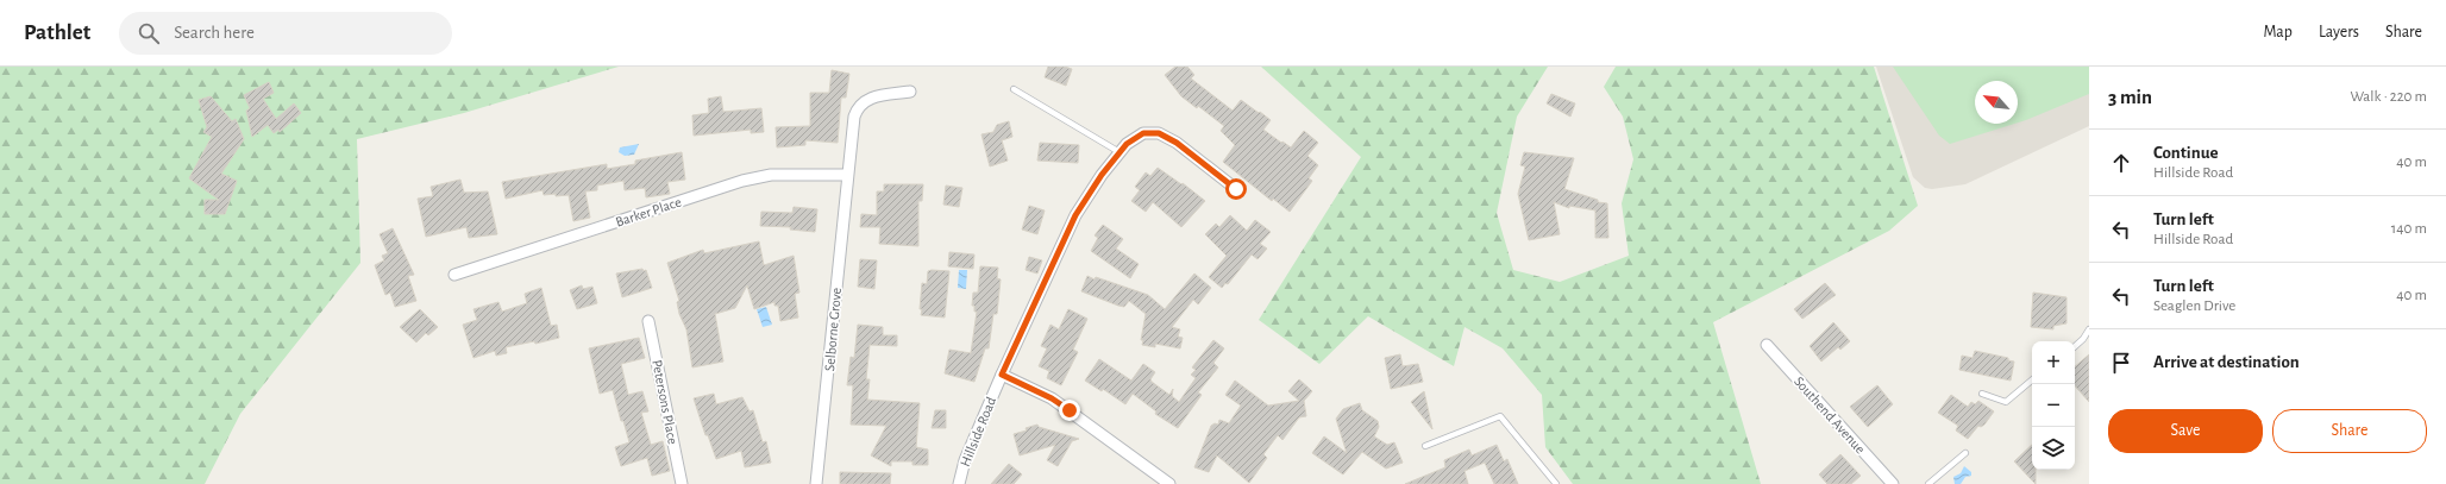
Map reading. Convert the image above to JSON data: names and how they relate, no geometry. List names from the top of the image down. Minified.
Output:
{"streets":{"street":["Barker Place","Selborne Grove","Petersons Place","Southend Avenue","Hillside Road"]},"crossings":[["Barker Place","Selborne Grove"]],"north":"top left","page":{"header":"Pathlet","search":"Search here","nav":["Map","Layers","Share"],"heading":["3 min","Walk · 220 m"],"list":[["Continue","Hillside Road","40 m"],["Turn left","Hillside Road","140 m"],["Turn left","Seaglen Drive","40 m"],"Arrive at destination"],"map_buttons":["+","−"],"buttons":["Save","Share"]}}
